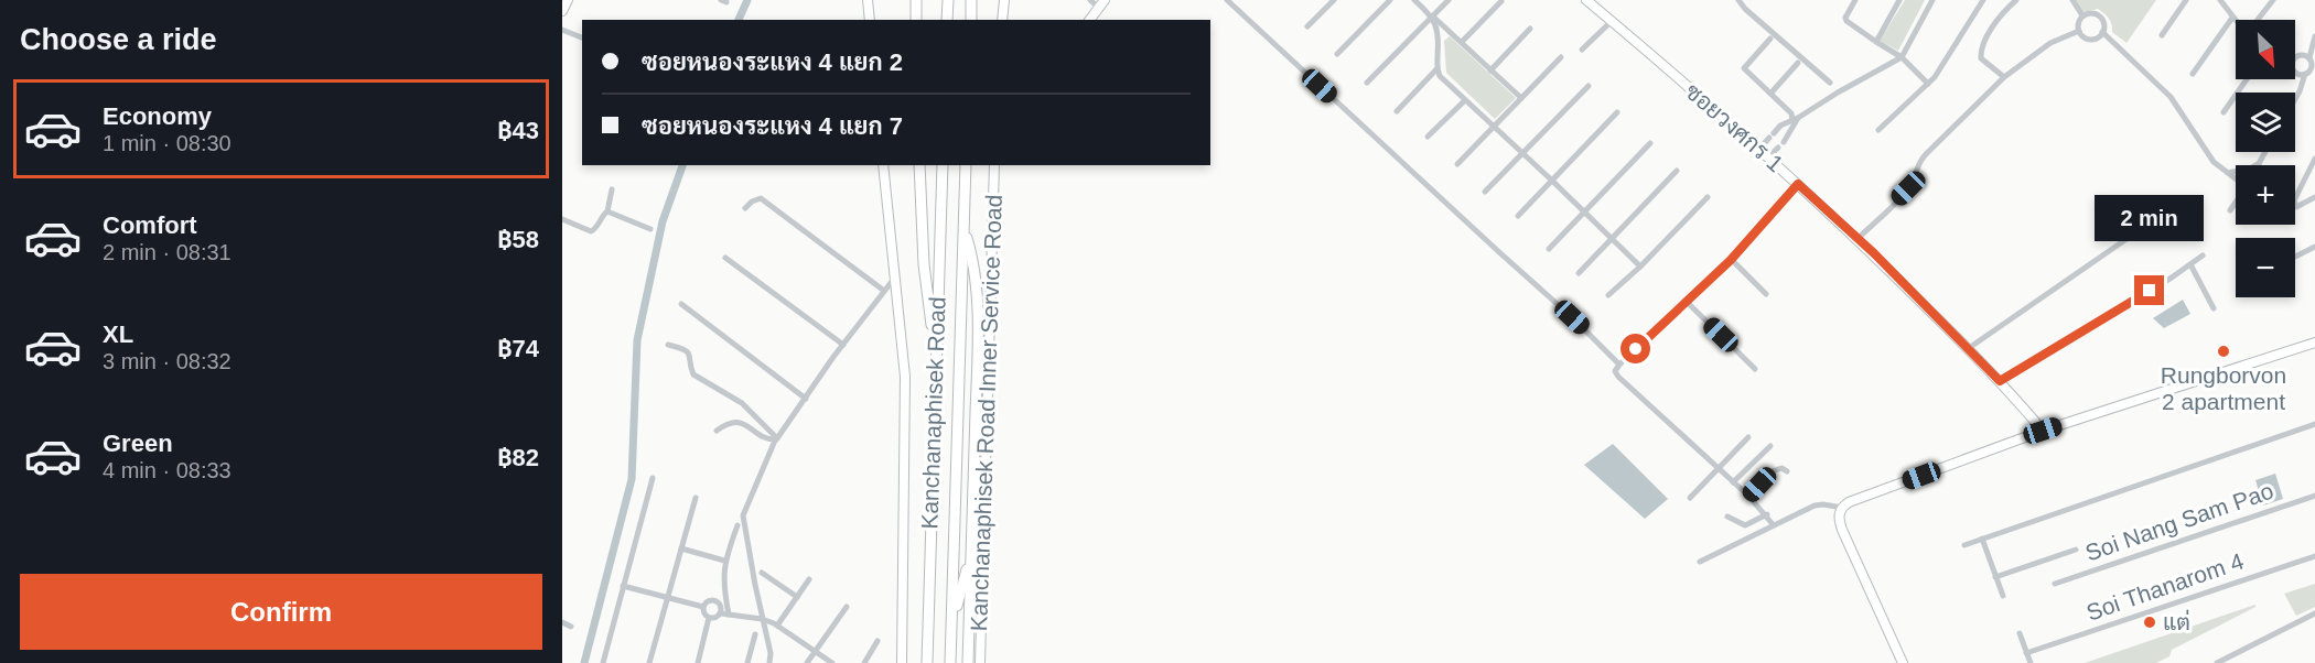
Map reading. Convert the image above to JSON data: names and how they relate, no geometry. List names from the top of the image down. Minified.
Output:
{"streets":{"highway":["Kanchanaphisek Road"],"street":["ซอยวงศกร 1","Kanchanaphisek Road Inner Service Road","Soi Nang Sam Pao","Soi Thanarom 4"]},"places":["Rungborvon 2 apartment","แต่"],"north":"bottom right","page":{"heading":"Choose a ride","map_buttons":["+","−"],"banner":["ซอยหนองระแหง 4 แยก 2","ซอยหนองระแหง 4 แยก 7"],"list":[{"name":"Economy","note":"1 min · 08:30","value":"฿43"},{"name":"Comfort","note":"2 min · 08:31","value":"฿58"},{"name":"XL","note":"3 min · 08:32","value":"฿74"},{"name":"Green","note":"4 min · 08:33","value":"฿82"}],"bubble":"2 min","buttons":"Confirm"}}
